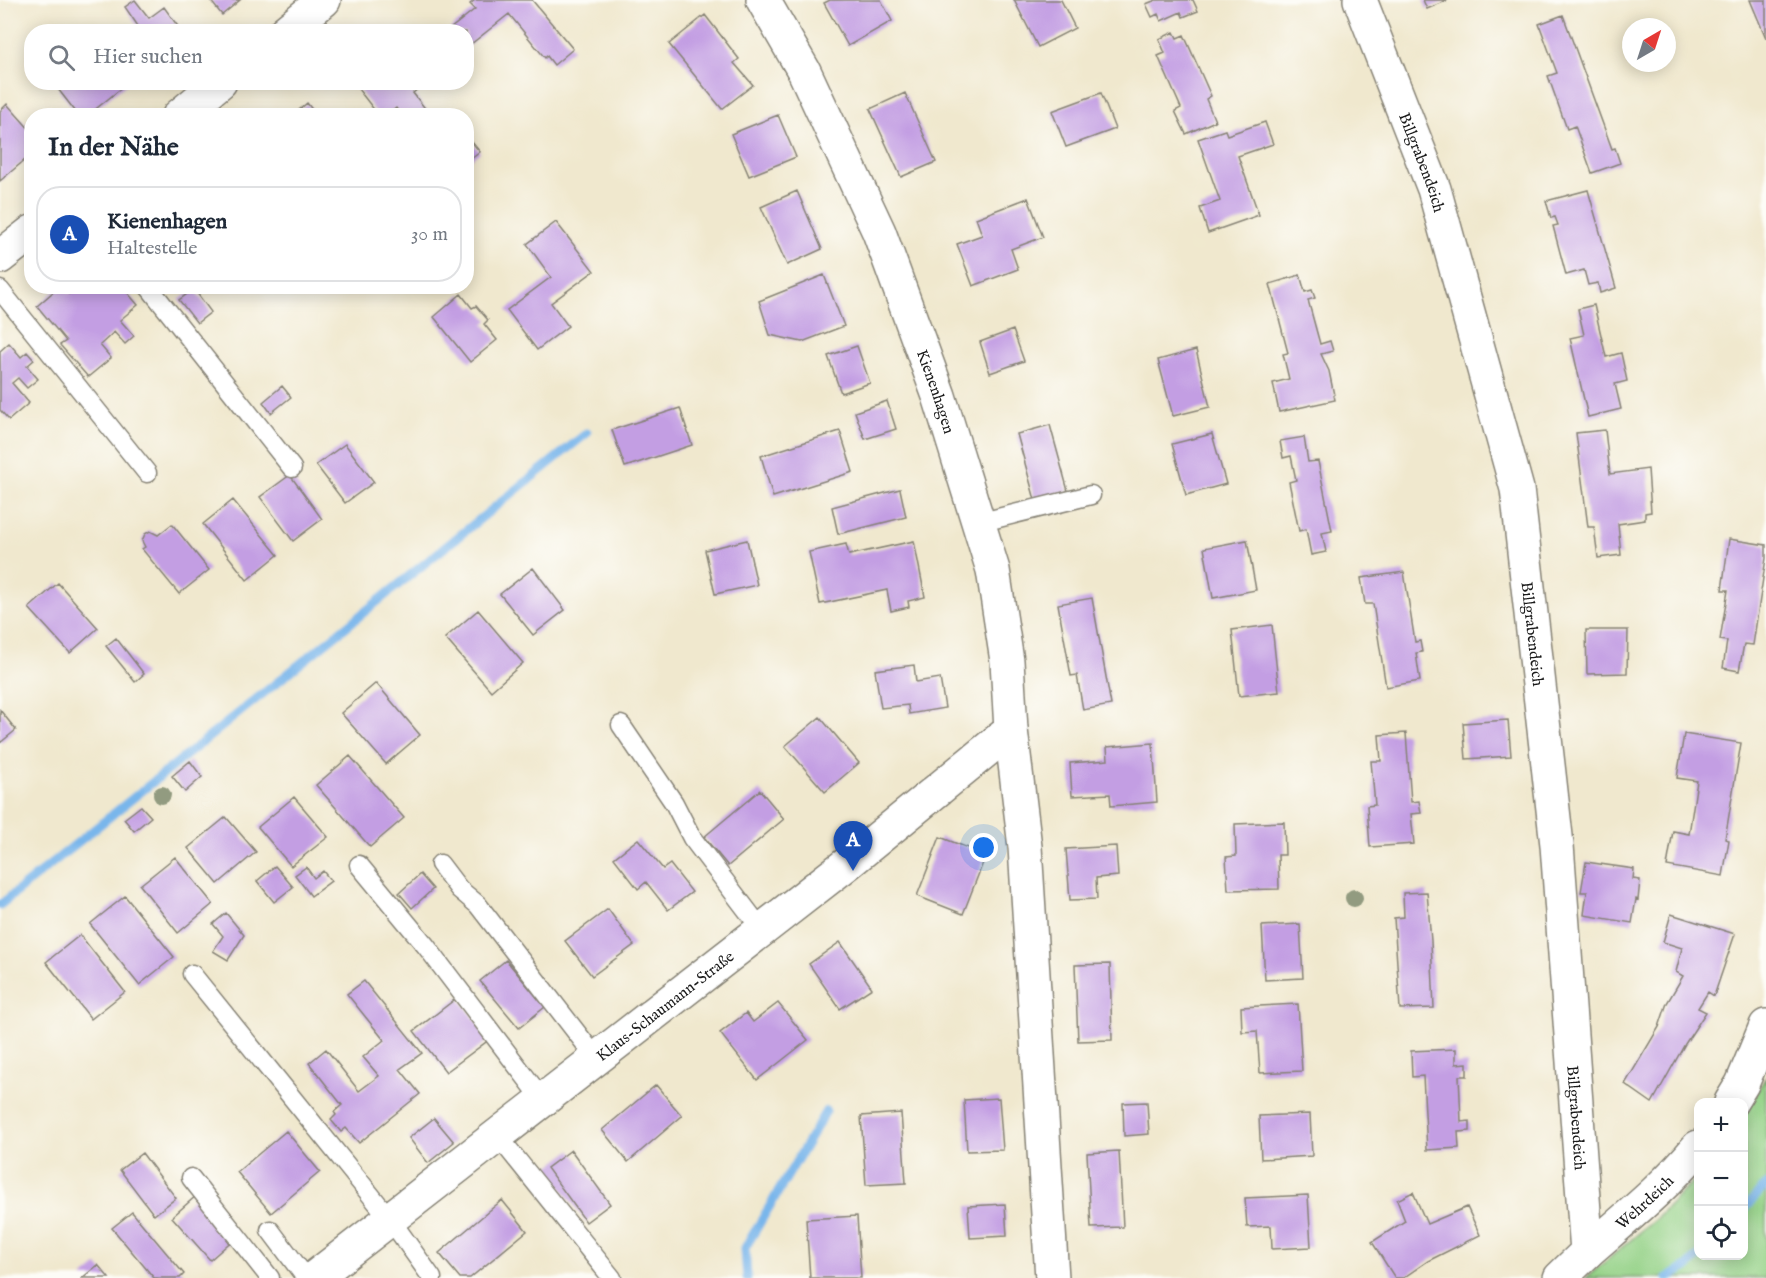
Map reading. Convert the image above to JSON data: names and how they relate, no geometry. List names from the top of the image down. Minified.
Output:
{"streets":{"street":["Billgrabendeich","Kienenhagen","Klaus-Schaumann-Straße","Wehrdeich"]},"crossings":[["Billgrabendeich","Wehrdeich"],["Kienenhagen","Klaus-Schaumann-Straße"]],"north":"top right","page":{"search":"Hier suchen","heading":"In der Nähe","list":[{"mark":"A","name":"Kienenhagen","note":"Haltestelle","value":"30 m"}],"pins":"A","map_buttons":["+","−"]}}
